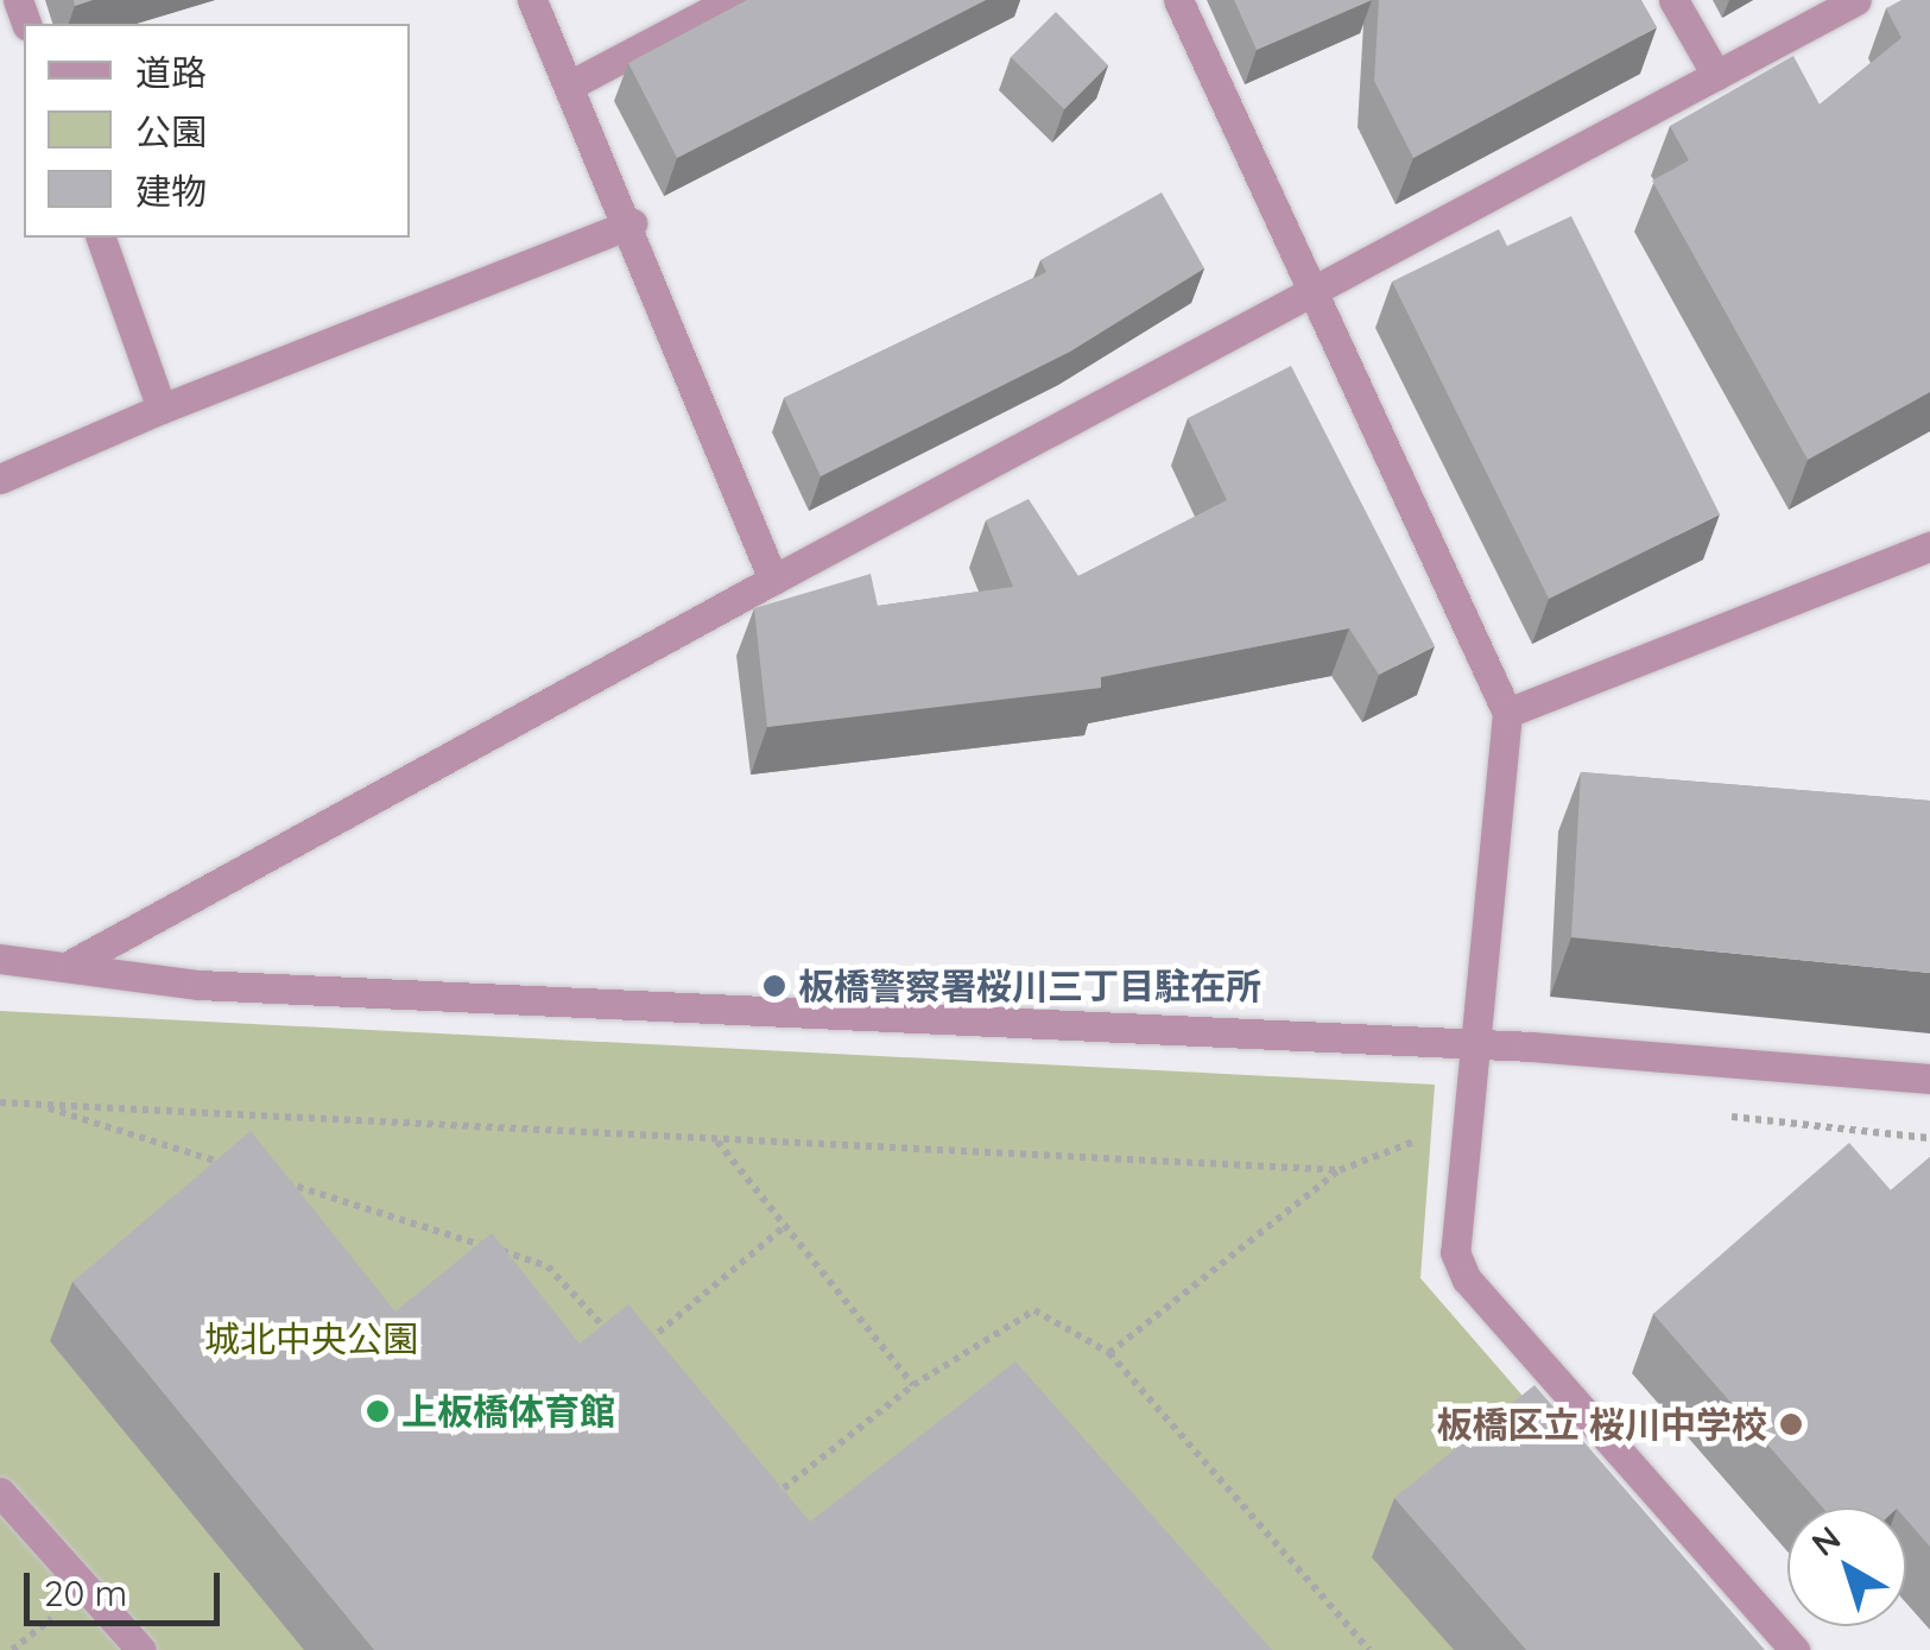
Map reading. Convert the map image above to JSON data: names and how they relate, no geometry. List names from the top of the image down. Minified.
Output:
{"parks":["城北中央公園"],"places":["板橋警察署桜川三丁目駐在所","上板橋体育館","板橋区立 桜川中学校"],"legend":["道路","公園","建物"],"scale_bar":"20 m","north":"top left"}
